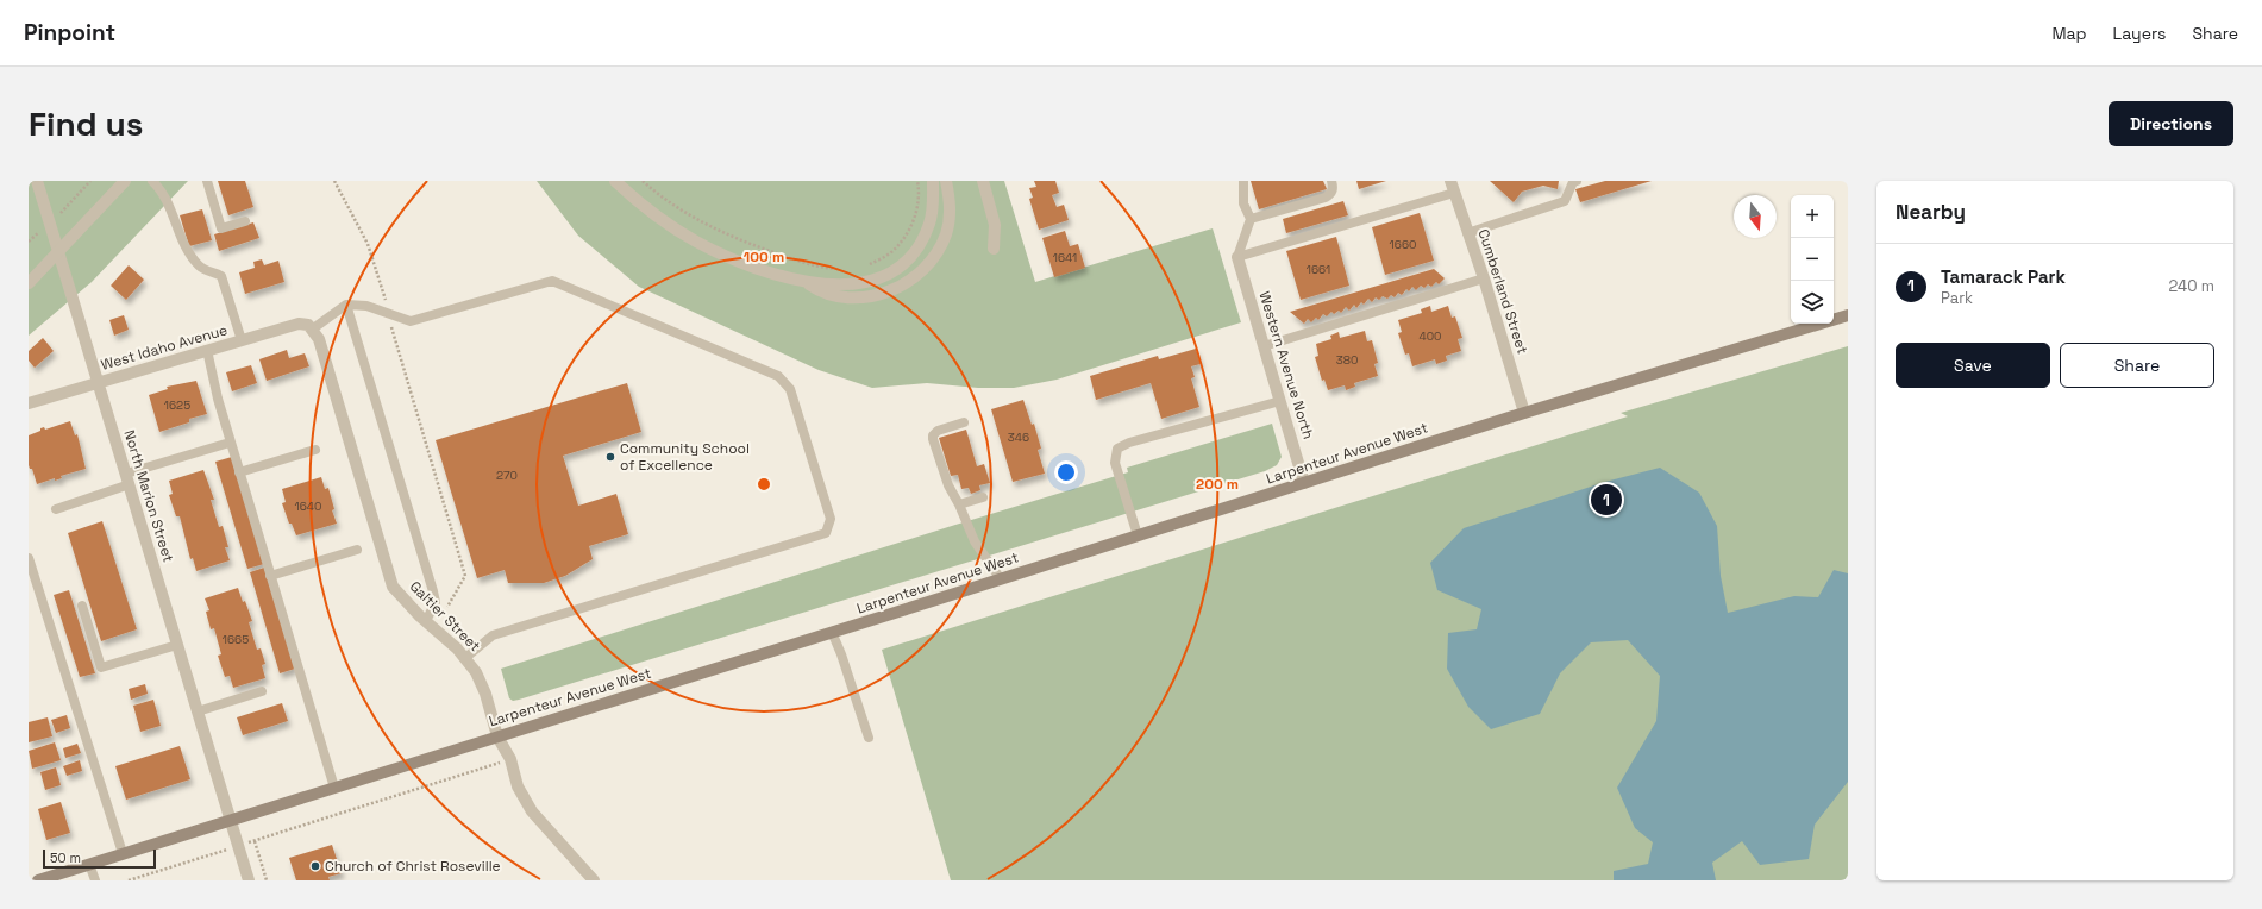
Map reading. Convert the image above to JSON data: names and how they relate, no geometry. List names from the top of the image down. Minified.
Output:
{"streets":{"main road":["Larpenteur Avenue West"],"street":["Cumberland Street","West Idaho Avenue","Western Avenue North","North Marion Street","Galtier Street"]},"crossings":[["Cumberland Street","Larpenteur Avenue West"],["West Idaho Avenue","North Marion Street"],["West Idaho Avenue","Galtier Street"],["Western Avenue North","Larpenteur Avenue West"],["Larpenteur Avenue West","North Marion Street"],["Larpenteur Avenue West","Galtier Street"]],"places":["Community School of Excellence","Church of Christ Roseville"],"house_numbers":["1660","1641","1661","400","380","1625","346","270","1640","1665"],"scale_bar":"50 m","north":"bottom","page":{"header":"Pinpoint","nav":["Map","Layers","Share"],"buttons":["Directions",["Save","Share"]],"title":"Find us","heading":"Nearby","map_buttons":["+","−"],"list":[{"mark":"1","name":"Tamarack Park","note":"Park","value":"240 m"}],"pins":"1","scale":"50 m"},"rings":["100 m","200 m"]}
